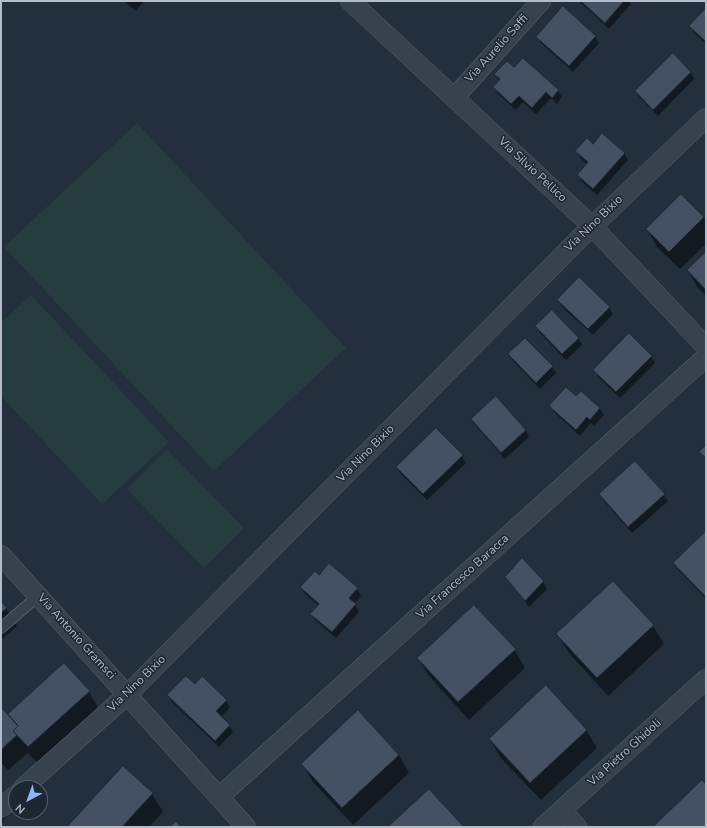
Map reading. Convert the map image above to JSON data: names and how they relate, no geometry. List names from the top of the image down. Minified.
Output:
{"streets":{"street":["Via Aurelio Saffi","Via Silvio Pellico","Via Nino Bixio","Via Francesco Baracca","Via Antonio Gramsci","Via Pietro Ghidoli"]},"crossings":[["Via Aurelio Saffi","Via Silvio Pellico"],["Via Silvio Pellico","Via Nino Bixio"],["Via Nino Bixio","Via Antonio Gramsci"],["Via Francesco Baracca","Via Antonio Gramsci"]],"north":"bottom left"}
